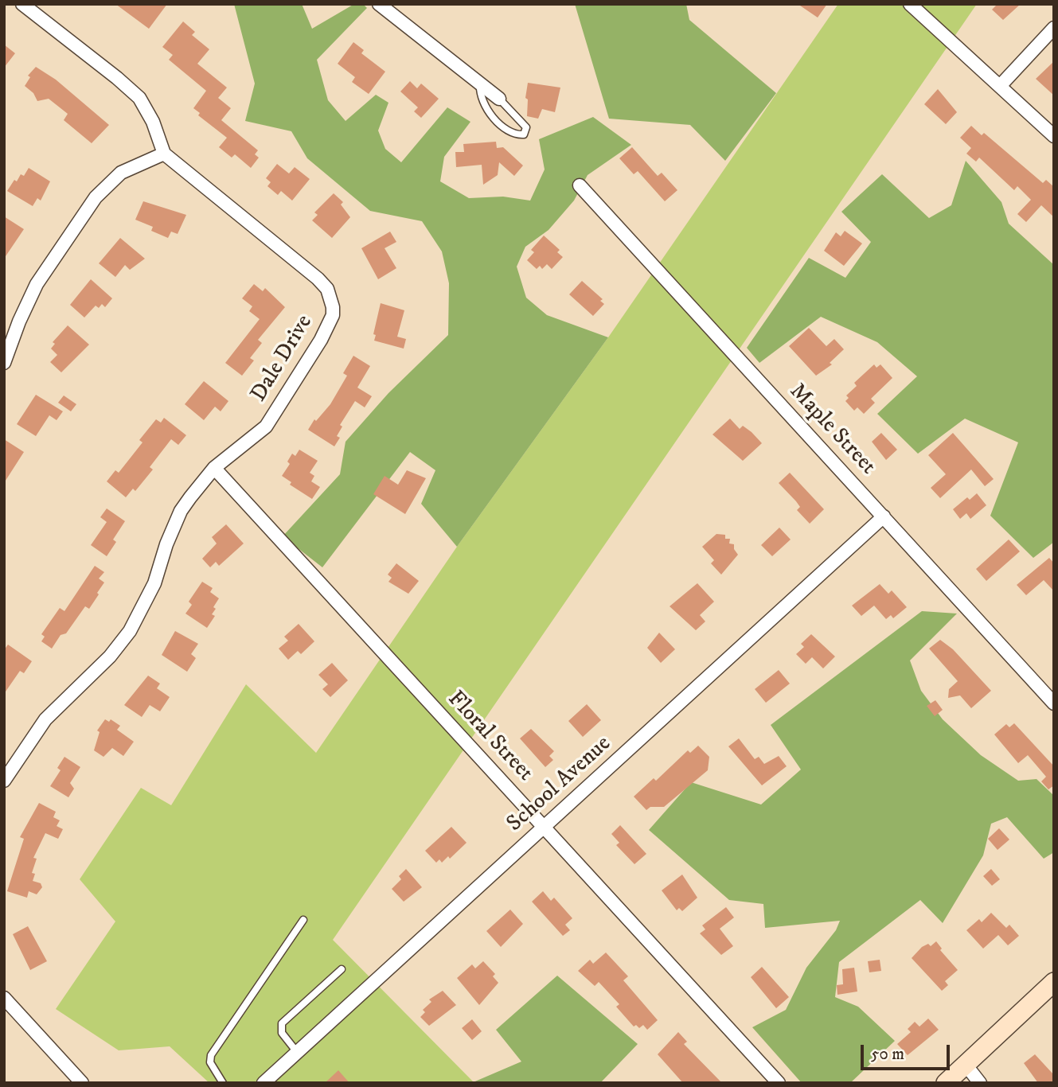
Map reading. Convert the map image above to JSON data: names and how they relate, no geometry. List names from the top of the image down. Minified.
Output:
{"streets":{"street":["Dale Drive","Maple Street","Floral Street","School Avenue"]},"crossings":[["Dale Drive","Floral Street"],["Maple Street","School Avenue"],["Floral Street","School Avenue"]],"scale_bar":"50 m"}
